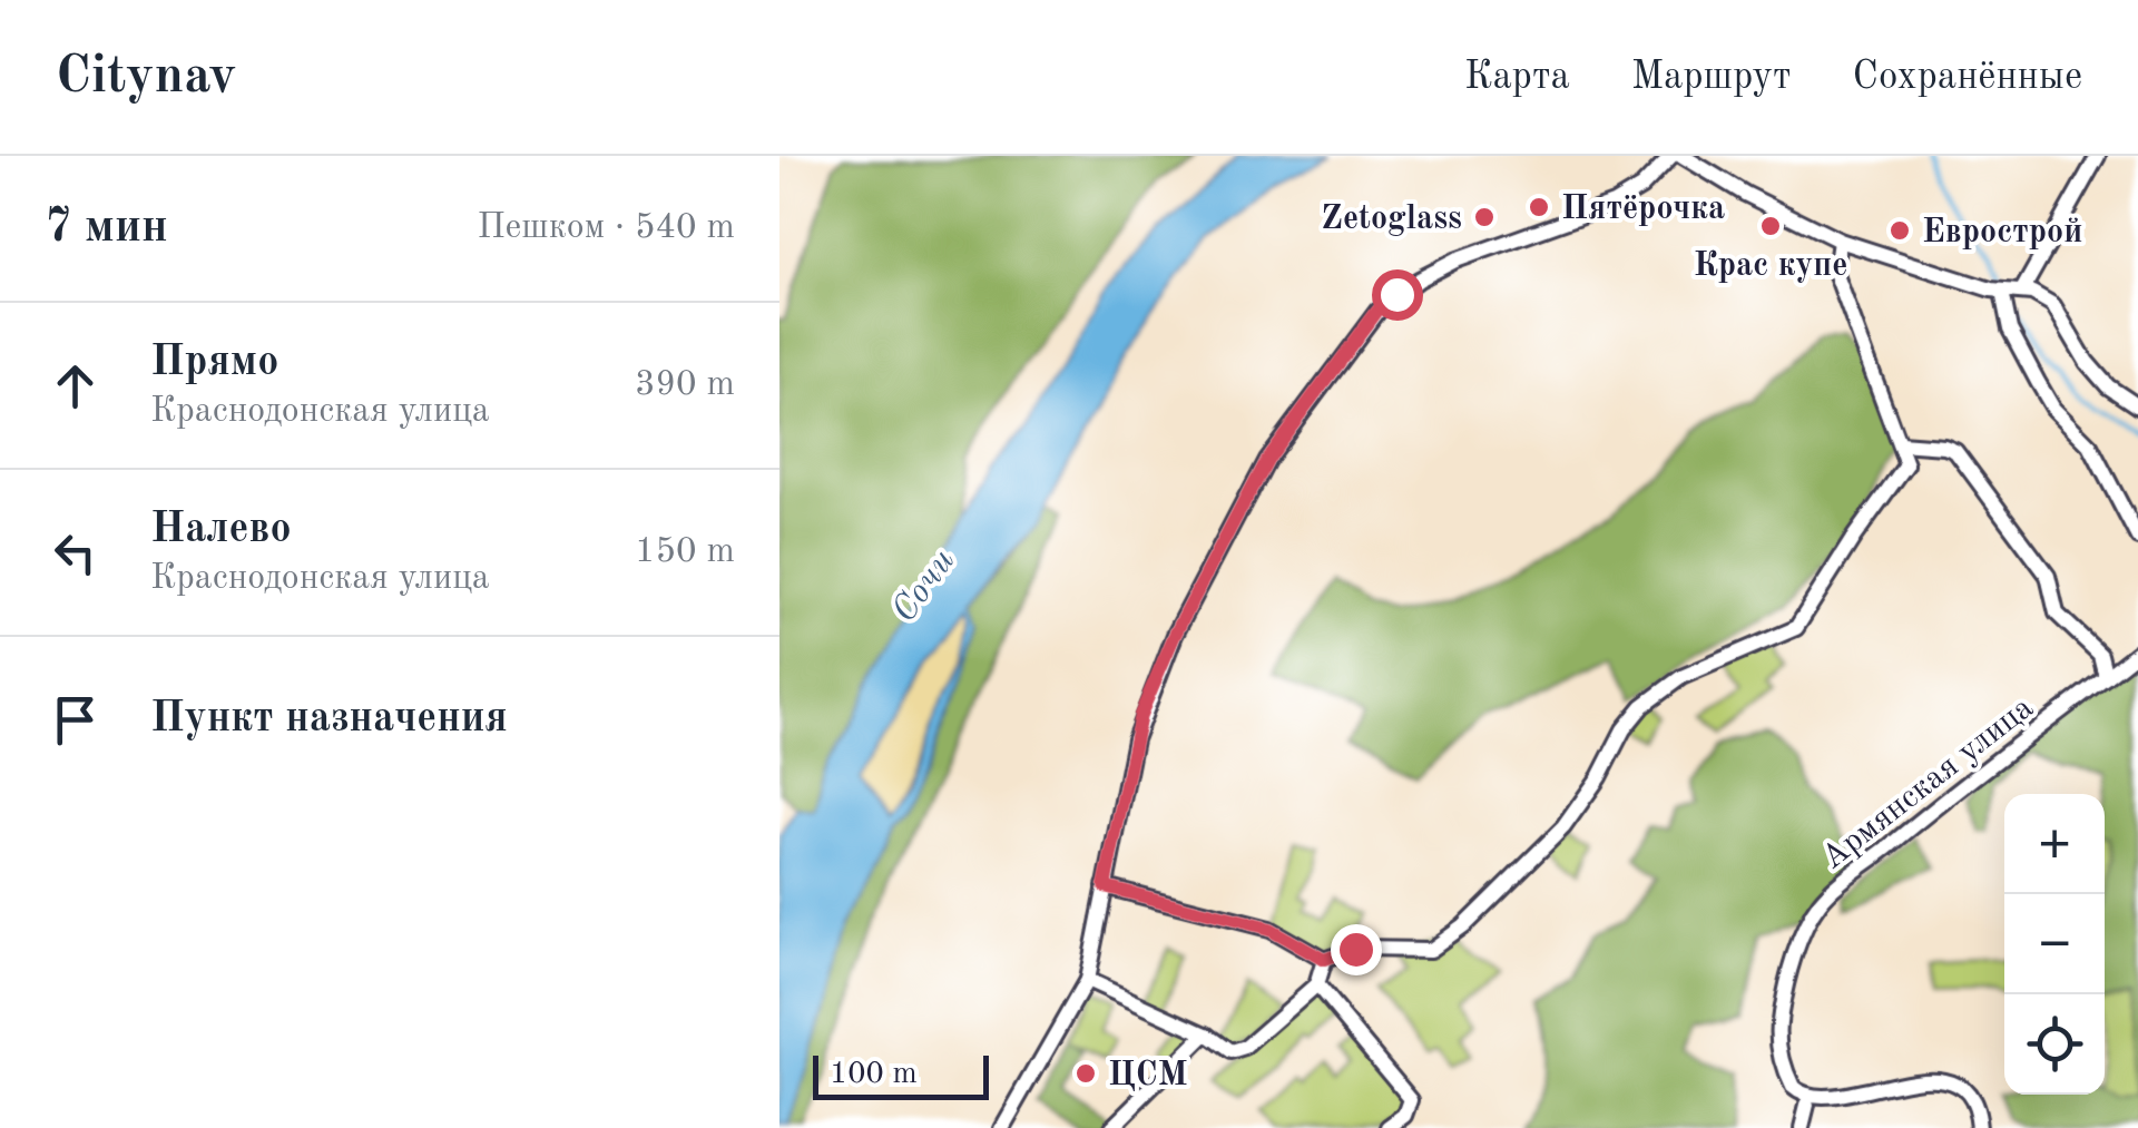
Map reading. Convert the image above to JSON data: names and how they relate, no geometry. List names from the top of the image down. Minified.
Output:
{"streets":{"street":["Армянская улица"]},"water":["Сочи"],"places":["Пятёрочка","Zetoglass","Крас купе","Еврострой","ЦСМ"],"scale_bar":"100 m","page":{"header":"Citynav","nav":["Карта","Маршрут","Сохранённые"],"heading":["7 мин","Пешком · 540 m"],"list":[["Прямо","Краснодонская улица","390 m"],["Налево","Краснодонская улица","150 m"],"Пункт назначения"],"map_buttons":["+","−"],"scale":"100 m"}}
